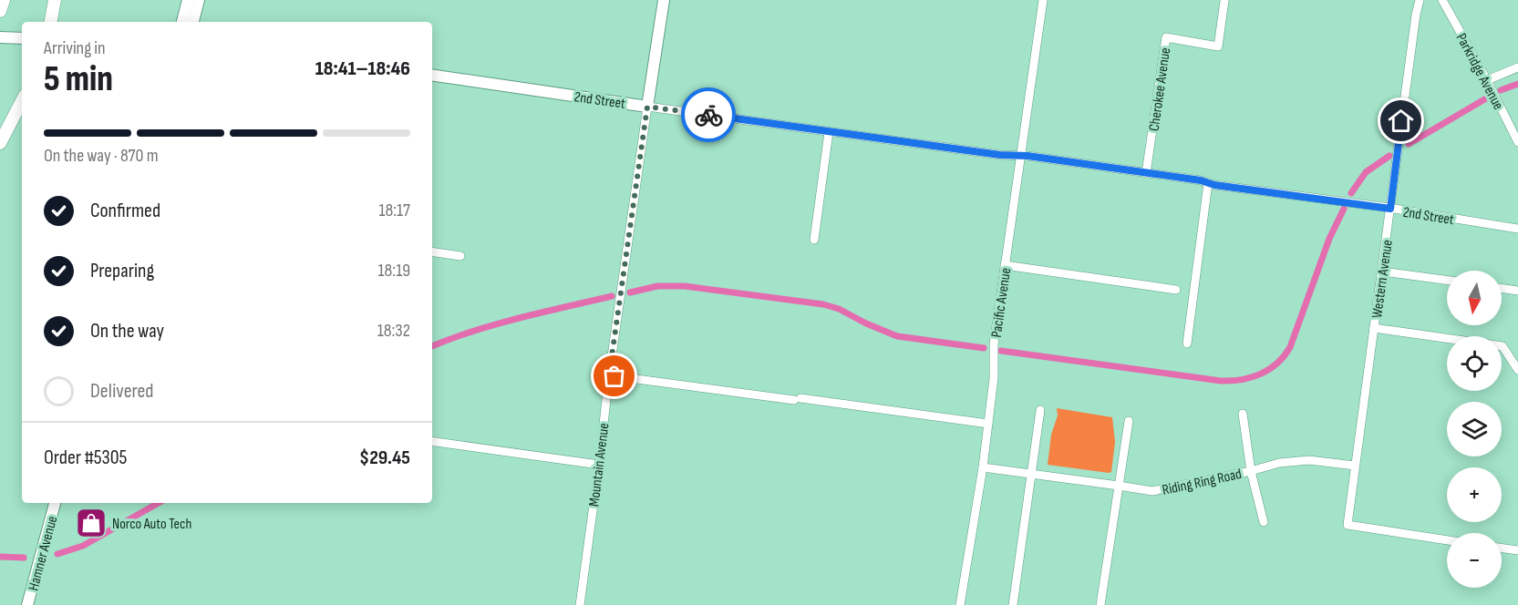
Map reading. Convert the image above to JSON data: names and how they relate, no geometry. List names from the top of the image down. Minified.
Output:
{"streets":{"main road":["2nd Street","Mountain Avenue","Hamner Avenue"],"street":["Parkridge Avenue","Cherokee Avenue","Western Avenue","Pacific Avenue","Riding Ring Road"]},"crossings":[["Cherokee Avenue","2nd Street"],["2nd Street","Western Avenue"],["2nd Street","Pacific Avenue"],["2nd Street","Mountain Avenue"],["Western Avenue","Riding Ring Road"],["Pacific Avenue","Riding Ring Road"]],"places":{"shop":["Norco Auto Tech"]},"north":"bottom","page":{"heading":["5 min","Arriving in","18:41–18:46"],"panel":["Order #5305","$29.45"],"bar":"On the way · 870 m","list":[["Confirmed","18:17"],["Preparing","18:19"],["On the way","18:32"],"Delivered"],"map_buttons":["+","−"]}}
